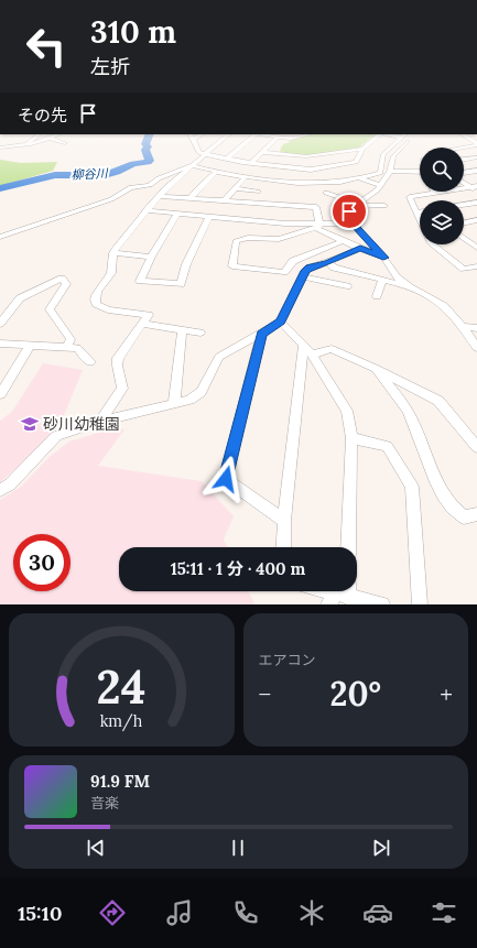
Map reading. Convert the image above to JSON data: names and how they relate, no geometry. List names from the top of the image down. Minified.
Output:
{"water":["柳谷川"],"places":{"school or university":["砂川幼稚園"]},"page":{"turn":["310 m","左折"],"then":"その先","limit":"30","trip":"15:11 · 1 分 · 400 m","tile":"エアコン","heat":["−","20°","+"],"song":["91.9 FM","音楽"],"tabs":"15:10","gauge":["24","km/h"]}}
